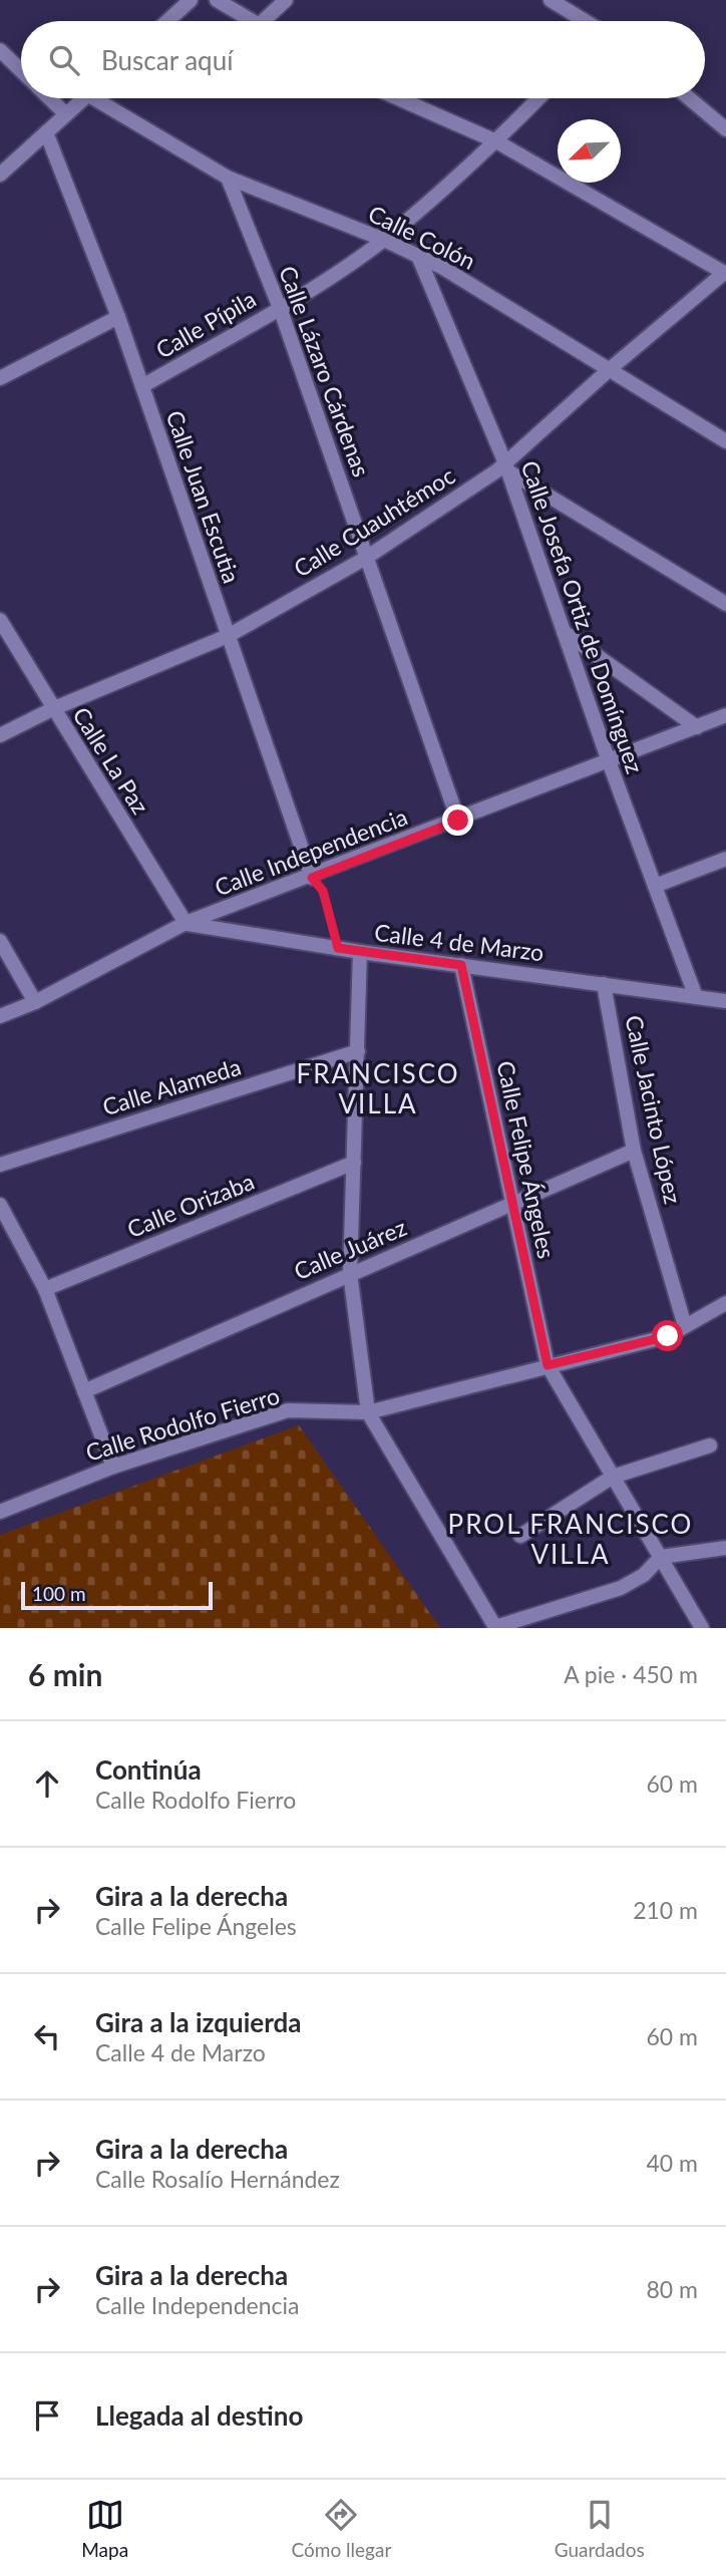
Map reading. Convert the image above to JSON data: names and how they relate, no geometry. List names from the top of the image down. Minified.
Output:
{"streets":{"street":["Calle Colón","Calle Pípila","Calle Lázaro Cárdenas","Calle Juan Escutia","Calle Cuauhtémoc","Calle Josefa Ortiz de Domínguez","Calle La Paz","Calle Independencia","Calle 4 de Marzo","Calle Alameda","Calle Jacinto López","Calle Felipe Ángeles","Calle Orizaba","Calle Juárez","Calle Rodolfo Fierro"]},"crossings":[["Calle Colón","Calle Pípila"],["Calle Colón","Calle Lázaro Cárdenas"],["Calle Colón","Calle Cuauhtémoc"],["Calle Colón","Calle Josefa Ortiz de Domínguez"],["Calle Pípila","Calle Lázaro Cárdenas"],["Calle Pípila","Calle Juan Escutia"],["Calle Lázaro Cárdenas","Calle Cuauhtémoc"],["Calle Lázaro Cárdenas","Calle Independencia"],["Calle Juan Escutia","Calle Cuauhtémoc"],["Calle Juan Escutia","Calle Independencia"],["Calle Cuauhtémoc","Calle Josefa Ortiz de Domínguez"],["Calle Cuauhtémoc","Calle La Paz"],["Calle Josefa Ortiz de Domínguez","Calle Independencia"],["Calle Josefa Ortiz de Domínguez","Calle 4 de Marzo"],["Calle La Paz","Calle Independencia"],["Calle La Paz","Calle 4 de Marzo"],["Calle Independencia","Calle 4 de Marzo"],["Calle 4 de Marzo","Calle Jacinto López"],["Calle 4 de Marzo","Calle Felipe Ángeles"],["Calle Jacinto López","Calle Juárez"],["Calle Jacinto López","Calle Rodolfo Fierro"],["Calle Felipe Ángeles","Calle Juárez"],["Calle Felipe Ángeles","Calle Rodolfo Fierro"]],"districts":["FRANCISCO VILLA","PROL FRANCISCO VILLA"],"scale_bar":"100 m","north":"bottom left","page":{"search":"Buscar aquí","scale":"100 m","heading":["6 min","A pie · 450 m"],"list":[["Continúa","Calle Rodolfo Fierro","60 m"],["Gira a la derecha","Calle Felipe Ángeles","210 m"],["Gira a la izquierda","Calle 4 de Marzo","60 m"],["Gira a la derecha","Calle Rosalío Hernández","40 m"],["Gira a la derecha","Calle Independencia","80 m"],"Llegada al destino"],"nav":["Mapa","Cómo llegar","Guardados"]}}
